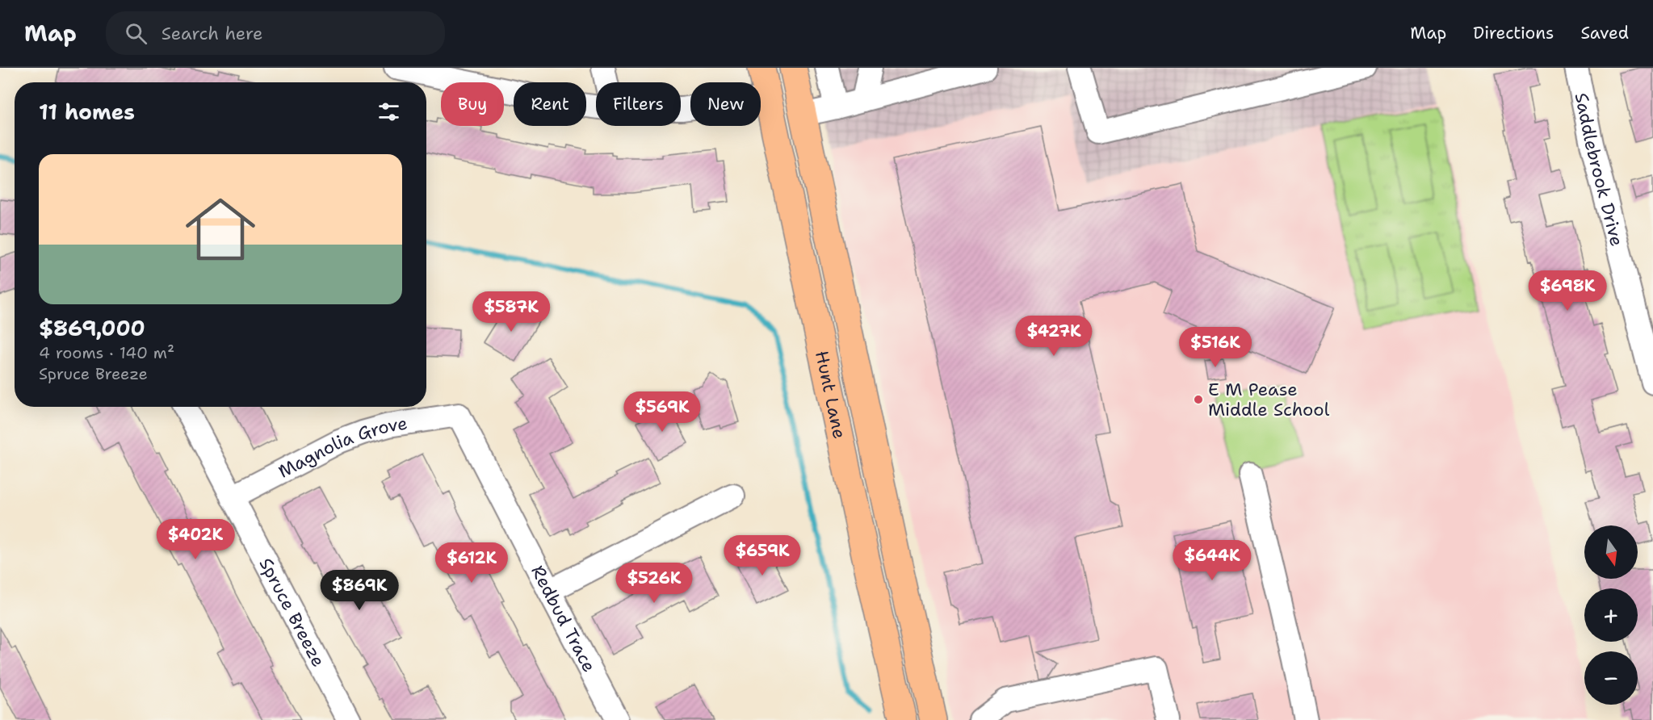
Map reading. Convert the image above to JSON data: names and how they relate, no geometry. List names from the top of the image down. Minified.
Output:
{"streets":{"main road":["Hunt Lane"],"street":["Saddlebrook Drive","Magnolia Grove","Spruce Breeze","Redbud Trace"]},"crossings":[["Magnolia Grove","Spruce Breeze"],["Magnolia Grove","Redbud Trace"]],"places":["E M Pease Middle School"],"north":"bottom","page":{"header":"Map","search":"Search here","nav":["Map","Directions","Saved"],"chip":["Buy","Rent","Filters","New"],"heading":"11 homes","list":[{"name":"$869,000","note":"4 rooms · 140 m² · Spruce Breeze"}],"price":["$698K","$587K","$427K","$516K","$569K","$402K","$659K","$644K","$612K","$526K","$869K"],"map_buttons":["+","−"]}}
